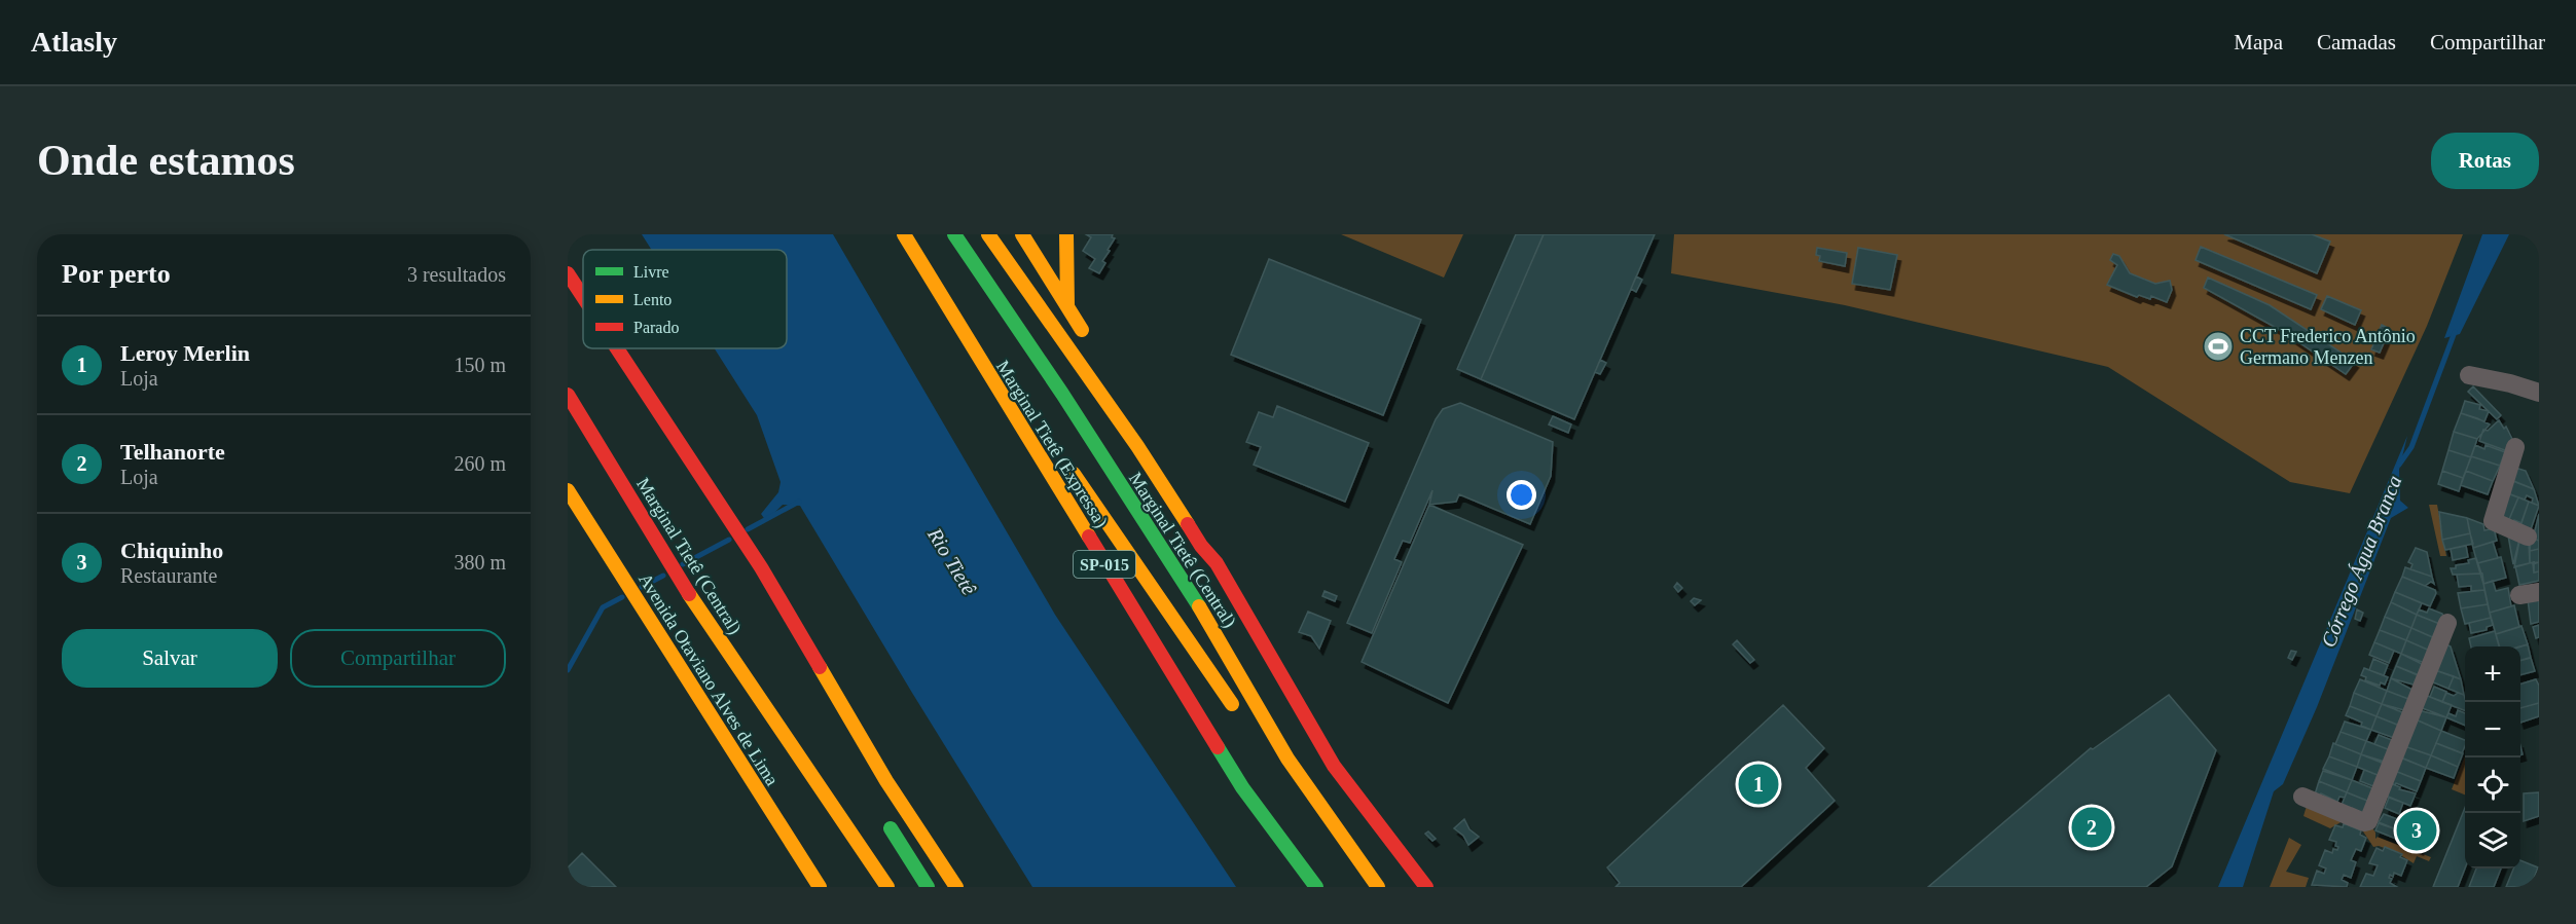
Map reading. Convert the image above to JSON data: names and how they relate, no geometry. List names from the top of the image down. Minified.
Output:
{"streets":{"highway":["Marginal Tietê (Expressa)","Marginal Tietê (Central)","SP-015","Avenida Otaviano Alves de Lima"]},"water":["Rio Tietê","Córrego Água Branca"],"places":{"sports":["CCT Frederico Antônio Germano Menzen"]},"legend":["Livre","Lento","Parado"],"page":{"header":"Atlasly","nav":["Mapa","Camadas","Compartilhar"],"buttons":["Rotas",["Salvar","Compartilhar"]],"title":"Onde estamos","heading":["Por perto","3 resultados"],"list":[{"mark":"1","name":"Leroy Merlin","note":"Loja","value":"150 m"},{"mark":"2","name":"Telhanorte","note":"Loja","value":"260 m"},{"mark":"3","name":"Chiquinho","note":"Restaurante","value":"380 m"}],"map_buttons":["+","−"],"pins":["1","2","3"]}}
